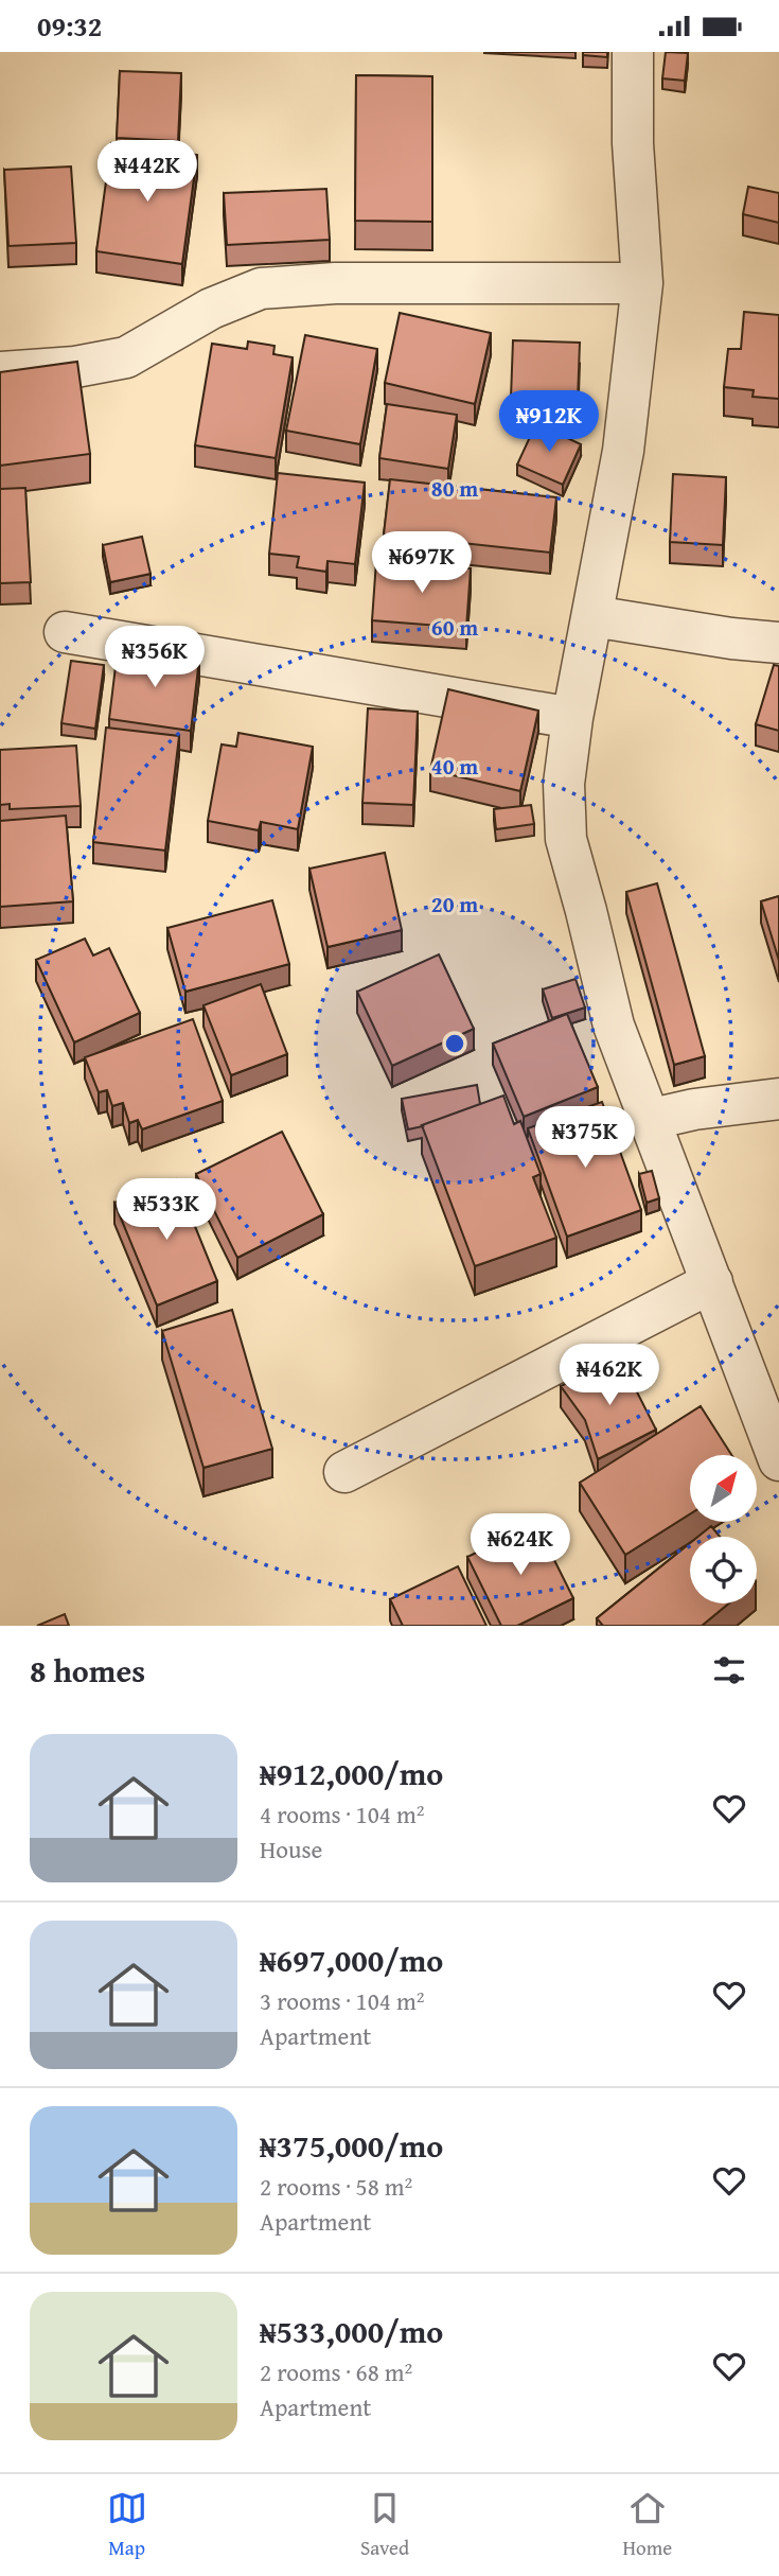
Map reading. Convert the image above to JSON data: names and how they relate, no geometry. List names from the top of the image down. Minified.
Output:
{"north":"top right","page":{"status":"09:32","price":["₦442K","₦912K","₦697K","₦356K","₦375K","₦533K","₦462K","₦624K"],"heading":"8 homes","list":[{"name":"₦912,000/mo","note":"4 rooms · 104 m² · House"},{"name":"₦697,000/mo","note":"3 rooms · 104 m² · Apartment"},{"name":"₦375,000/mo","note":"2 rooms · 58 m² · Apartment"},{"name":"₦533,000/mo","note":"2 rooms · 68 m² · Apartment"}],"tabs":["Map","Saved","Home"]},"rings":["80 m","60 m","40 m","20 m"]}
